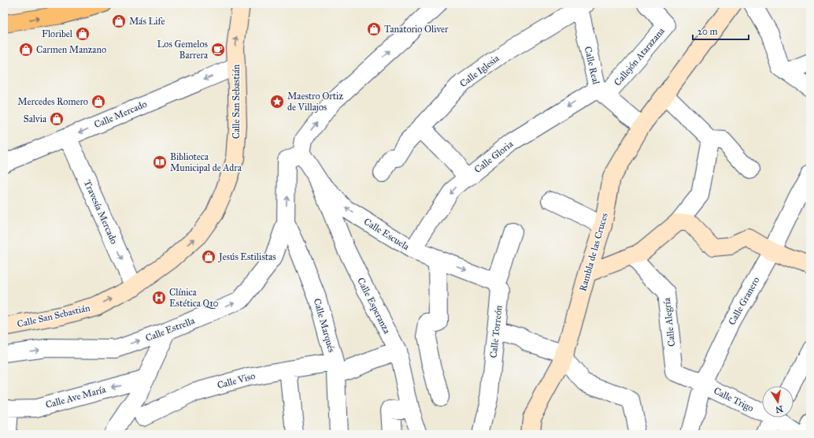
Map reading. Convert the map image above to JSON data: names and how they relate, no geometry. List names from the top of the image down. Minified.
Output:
{"streets":{"street":["Callejón Atarazana","Calle Real","Calle Iglesia","Calle San Sebastián","Calle Mercado","Calle Gloria","Travesía Mercado","Calle Escuela","Rambla de las Cruces","Calle Granero","Calle Esperanza","Calle Alegría","Calle Marqués","Calle Estrella","Calle Torreón","Calle Viso","Calle Ave María","Calle Trigo"]},"crossings":[["Callejón Atarazana","Calle Real"],["Callejón Atarazana","Calle Gloria"],["Calle Real","Calle Iglesia"],["Calle Real","Calle Gloria"],["Calle Real","Rambla de las Cruces"],["Calle San Sebastián","Calle Mercado"],["Calle San Sebastián","Travesía Mercado"],["Calle Mercado","Travesía Mercado"],["Calle Gloria","Calle Escuela"],["Calle Escuela","Calle Esperanza"],["Calle Escuela","Calle Estrella"],["Calle Escuela","Calle Torreón"],["Calle Granero","Calle Alegría"],["Calle Granero","Calle Trigo"],["Calle Esperanza","Calle Viso"],["Calle Alegría","Calle Trigo"],["Calle Marqués","Calle Estrella"],["Calle Marqués","Calle Viso"]],"one_way":["Calle Mercado","Travesía Mercado","Calle Estrella","Calle Ave María"],"places":{"shop":["Más Life","Tanatorio Oliver","Floribel","Carmen Manzano","Mercedes Romero","Salvia","Jesús Estilistas"],"cafe":["Los Gemelos Barrera"],"place":["Maestro Ortiz de Villajos"],"library":["Biblioteca Municipal de Adra"],"hospital":["Clínica Estética Q10"]},"scale_bar":"20 m","north":"bottom"}
